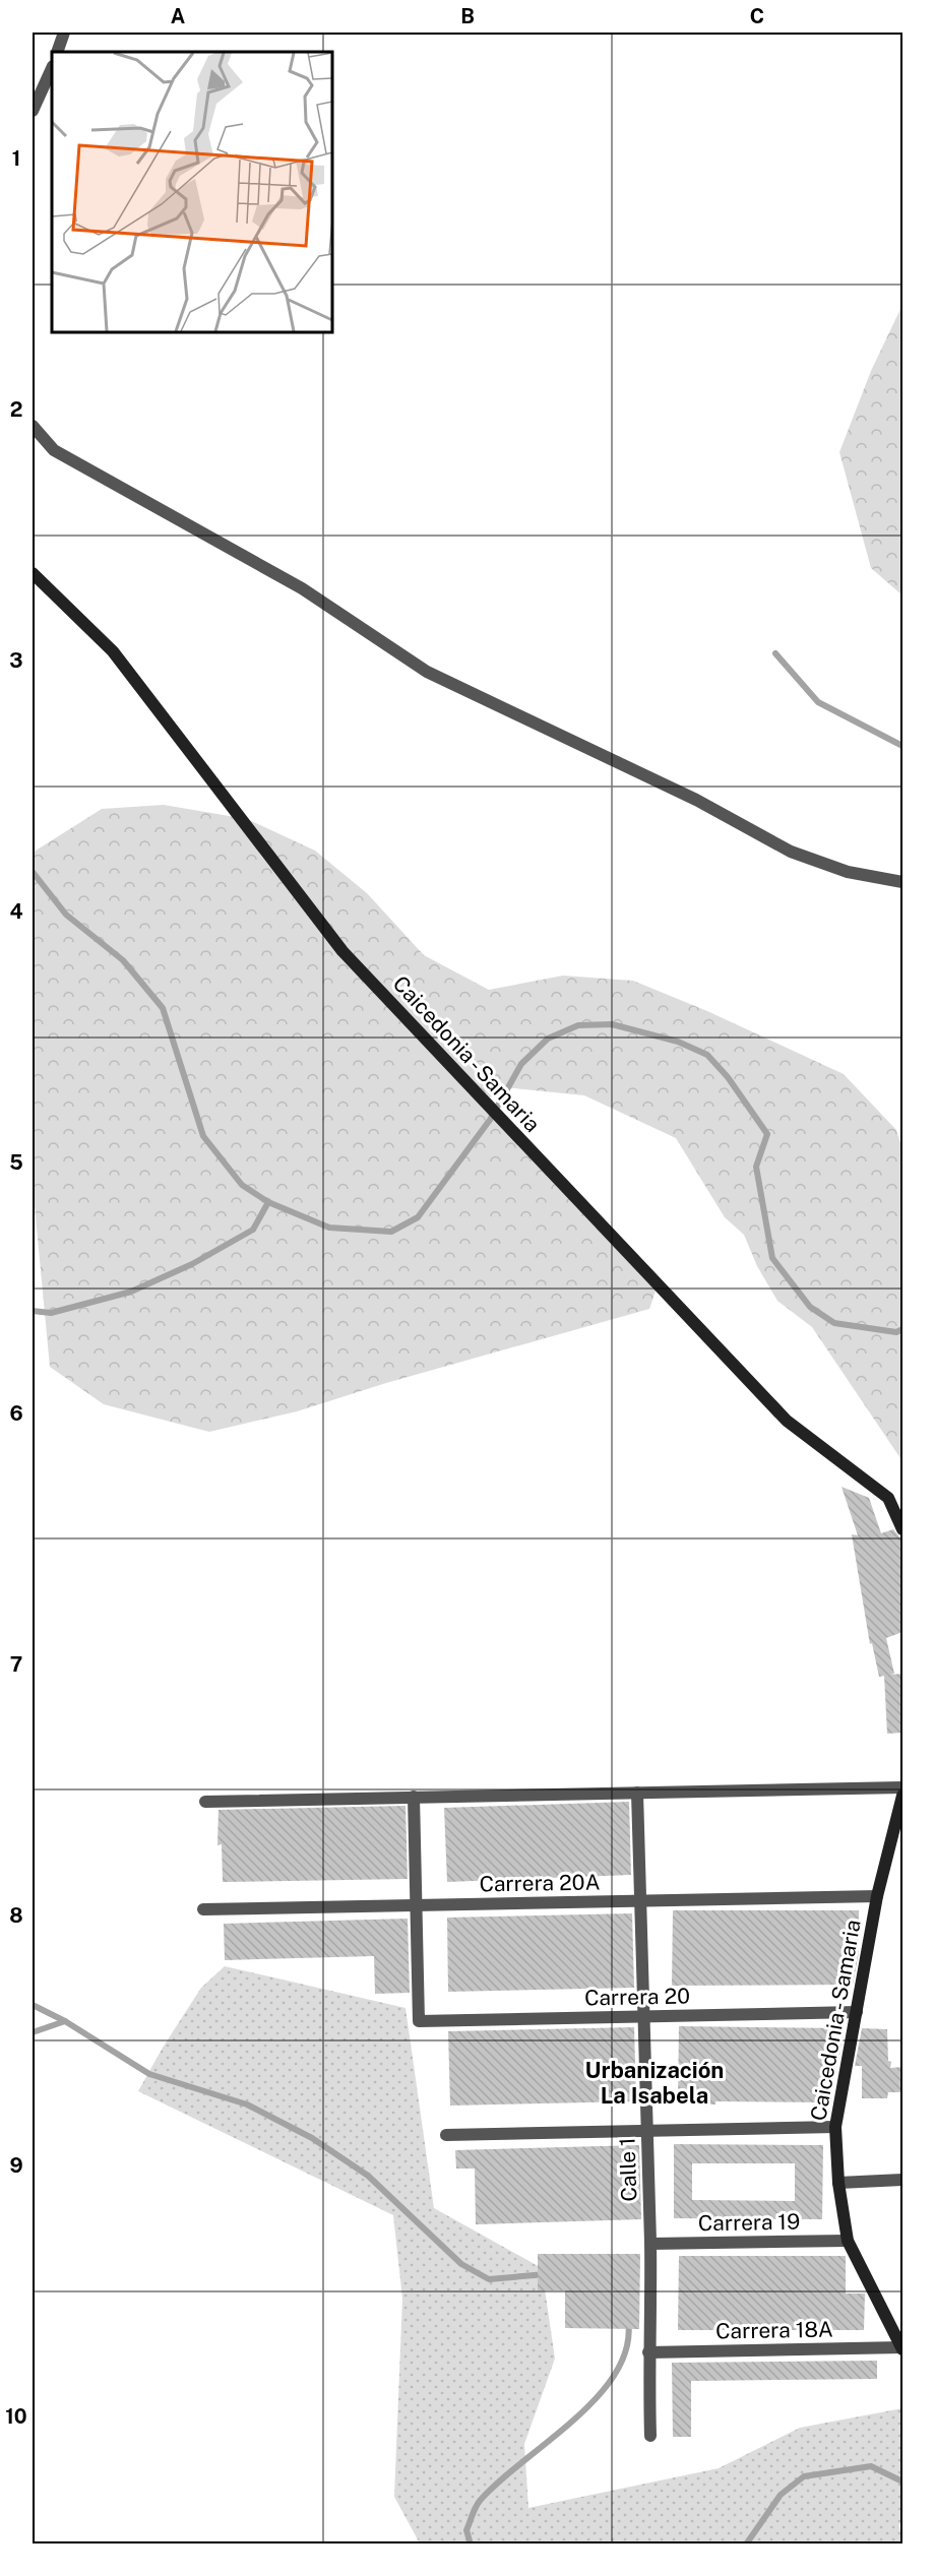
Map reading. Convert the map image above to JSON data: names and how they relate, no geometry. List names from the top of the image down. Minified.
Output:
{"streets":{"street":["Caicedonia - Samaria","Carrera 20A","Carrera 20","Calle 1","Carrera 19","Carrera 18A"]},"crossings":[["Caicedonia - Samaria","Carrera 20A"],["Caicedonia - Samaria","Carrera 20"],["Caicedonia - Samaria","Carrera 19"],["Caicedonia - Samaria","Carrera 18A"],["Carrera 20A","Carrera 20"],["Carrera 20A","Calle 1"],["Carrera 20","Calle 1"],["Calle 1","Carrera 19"],["Calle 1","Carrera 18A"]],"districts":["Urbanización La Isabela"],"grid":{"columns":["A","B","C"],"rows":["1","2","3","4","5","6","7","8","9","10"]}}
